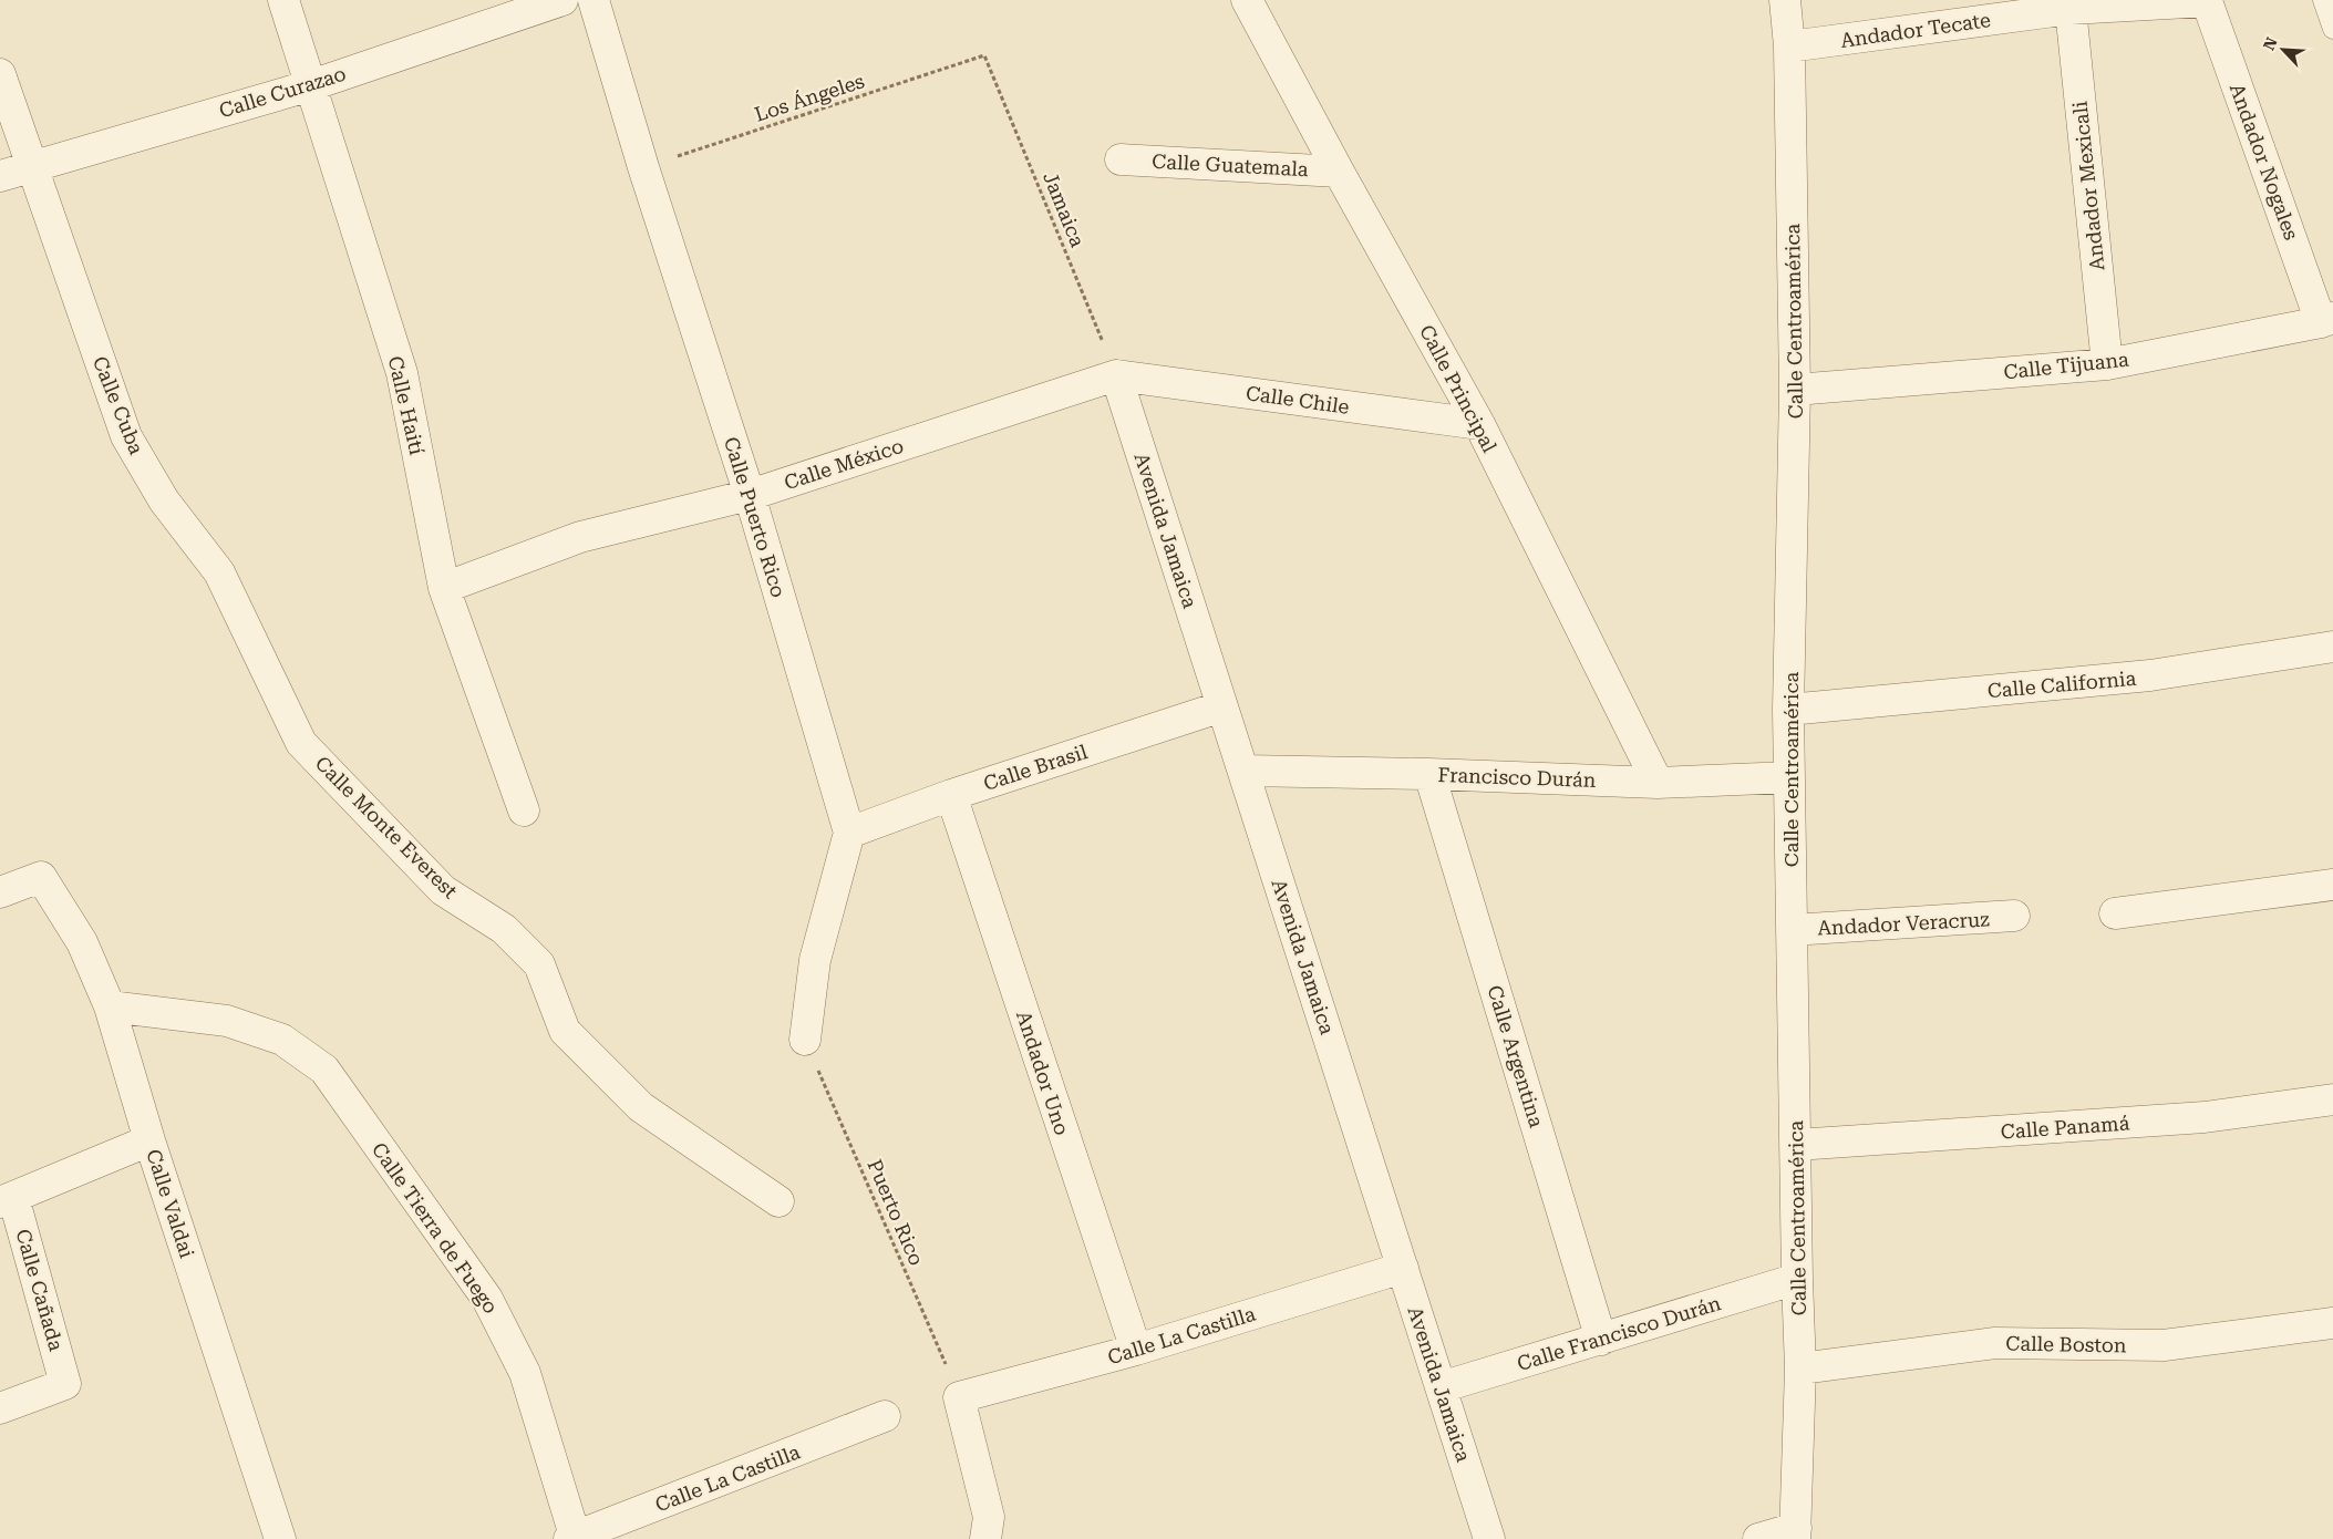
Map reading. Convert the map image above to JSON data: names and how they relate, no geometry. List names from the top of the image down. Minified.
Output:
{"streets":{"street":["Andador Tecate","Calle Curazao","Andador Nogales","Calle Guatemala","Andador Mexicali","Calle Centroamérica","Calle Tijuana","Calle Principal","Calle Chile","Calle Cuba","Calle Haití","Calle México","Calle Puerto Rico","Avenida Jamaica","Calle California","Calle Brasil","Francisco Durán","Calle Monte Everest","Andador Veracruz","Calle Argentina","Andador Uno","Calle Panamá","Calle Valdai","Calle Tierra de Fuego","Calle Cañada","Calle Francisco Durán","Calle La Castilla","Calle Boston"],"path":["Los Ángeles","Jamaica","Puerto Rico"]},"crossings":[["Andador Tecate","Andador Nogales"],["Andador Tecate","Andador Mexicali"],["Andador Tecate","Calle Centroamérica"],["Calle Curazao","Calle Cuba"],["Calle Curazao","Calle Haití"],["Los Ángeles","Jamaica"],["Los Ángeles","Calle Puerto Rico"],["Andador Nogales","Calle Tijuana"],["Calle Guatemala","Calle Principal"],["Andador Mexicali","Calle Tijuana"],["Jamaica","Calle Chile"],["Jamaica","Calle México"],["Jamaica","Avenida Jamaica"],["Calle Centroamérica","Calle Tijuana"],["Calle Centroamérica","Calle California"],["Calle Centroamérica","Francisco Durán"],["Calle Centroamérica","Andador Veracruz"],["Calle Centroamérica","Calle Panamá"],["Calle Centroamérica","Calle Francisco Durán"],["Calle Centroamérica","Calle Boston"],["Calle Principal","Calle Chile"],["Calle Principal","Francisco Durán"],["Calle Chile","Calle México"],["Calle Chile","Avenida Jamaica"],["Calle Cuba","Calle Monte Everest"],["Calle Haití","Calle México"],["Calle México","Calle Puerto Rico"],["Calle México","Avenida Jamaica"],["Calle Puerto Rico","Calle Brasil"],["Avenida Jamaica","Calle Brasil"],["Avenida Jamaica","Francisco Durán"],["Avenida Jamaica","Calle Francisco Durán"],["Avenida Jamaica","Calle La Castilla"],["Calle Brasil","Andador Uno"],["Francisco Durán","Calle Argentina"],["Calle Argentina","Calle Francisco Durán"],["Andador Uno","Calle La Castilla"],["Calle Valdai","Calle Tierra de Fuego"],["Puerto Rico","Calle La Castilla"],["Calle Tierra de Fuego","Calle La Castilla"]],"north":"top left"}
